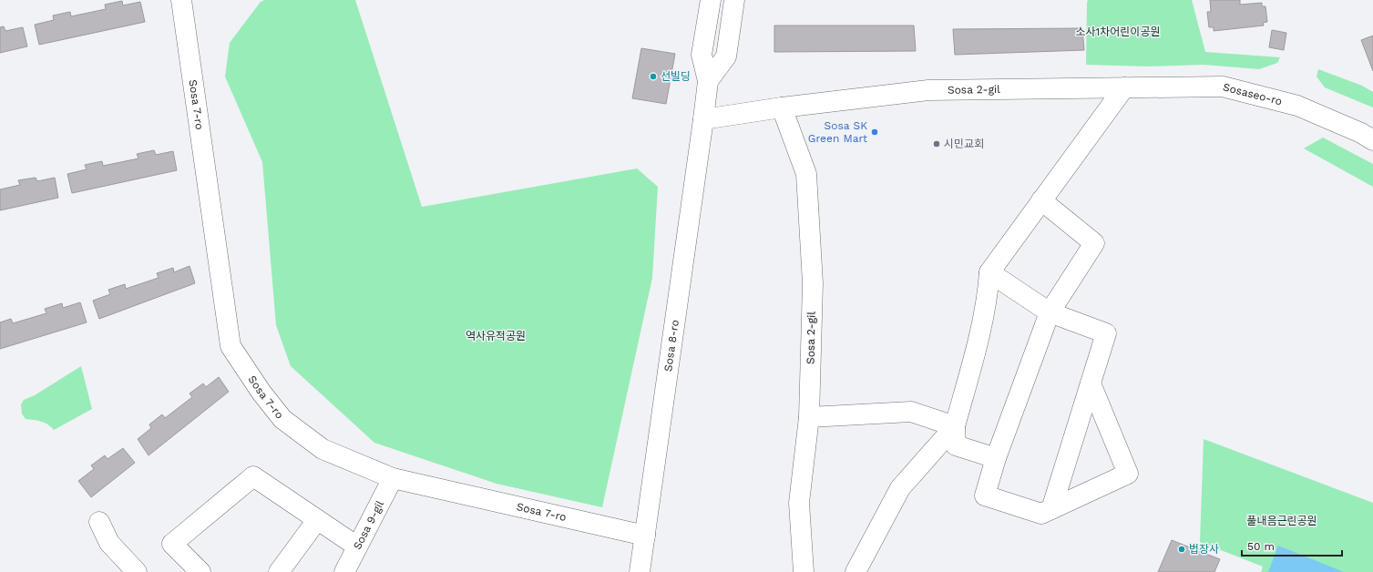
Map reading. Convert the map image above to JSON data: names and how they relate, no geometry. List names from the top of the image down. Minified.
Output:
{"streets":{"street":["Sosa 2-gil","Sosaseo-ro","Sosa 7-ro","Sosa 8-ro","Sosa 9-gil"]},"crossings":[["Sosa 2-gil","Sosaseo-ro"],["Sosa 2-gil","Sosa 8-ro"],["Sosa 7-ro","Sosa 8-ro"],["Sosa 7-ro","Sosa 9-gil"]],"parks":["소사1차어린이공원","역사유적공원","풀내음근린공원"],"places":["선빌딩","Sosa SK Green Mart","시민교회","법장사"],"scale_bar":"50 m"}
